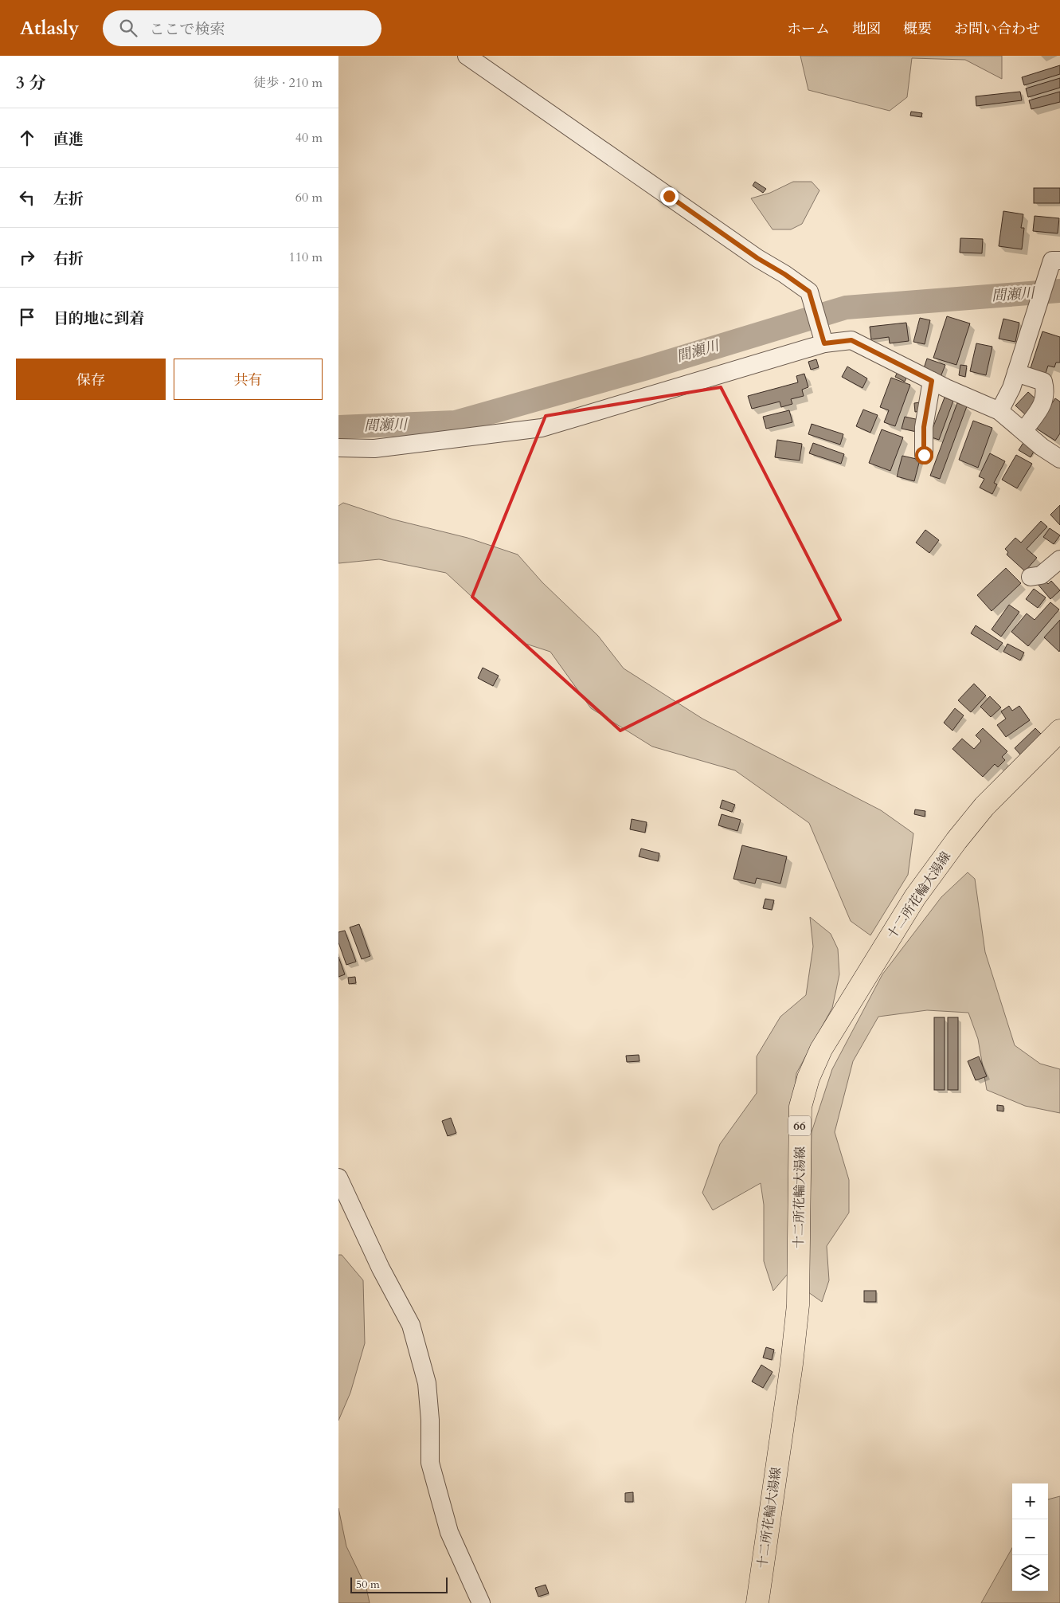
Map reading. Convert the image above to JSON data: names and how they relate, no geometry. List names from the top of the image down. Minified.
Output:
{"streets":{"main road":["十二所花輪大湯線","66"]},"water":["間瀬川"],"scale_bar":"50 m","page":{"header":"Atlasly","search":"ここで検索","nav":["ホーム","地図","概要","お問い合わせ"],"heading":["3 分","徒歩 · 210 m"],"list":[["直進","40 m"],["左折","60 m"],["右折","110 m"],"目的地に到着"],"buttons":["保存","共有"],"map_buttons":["+","−"],"scale":"50 m"}}
